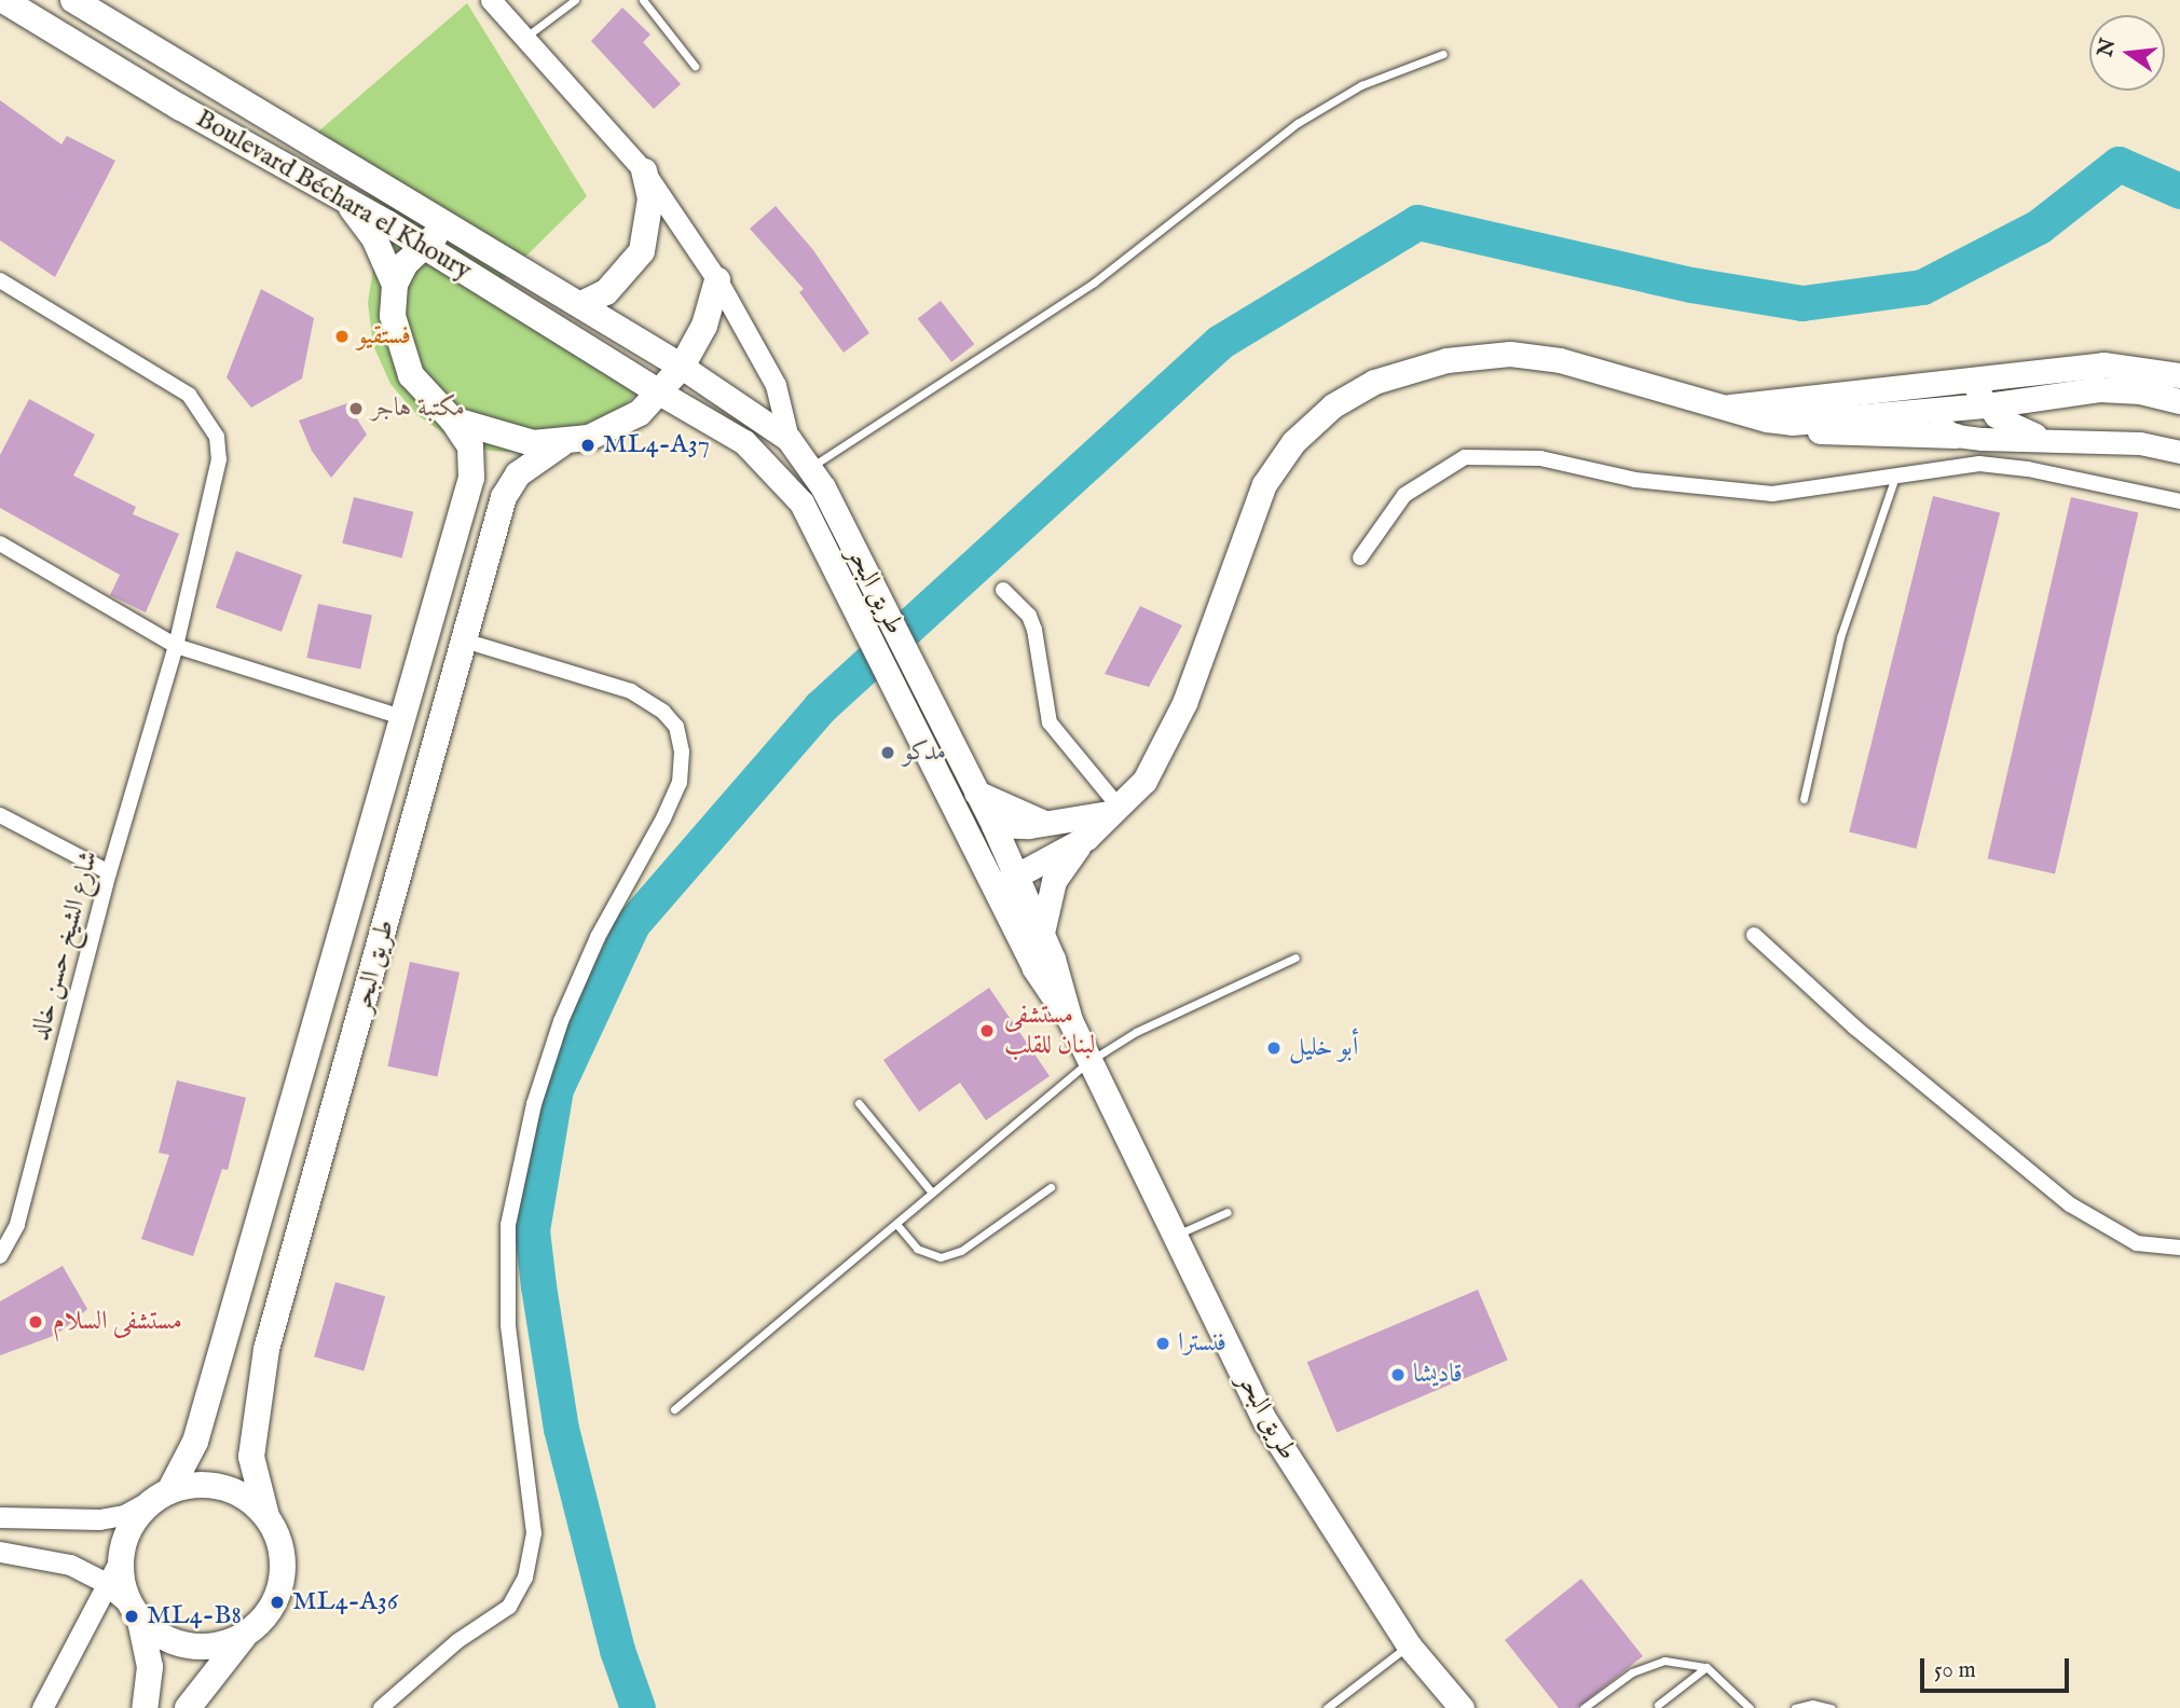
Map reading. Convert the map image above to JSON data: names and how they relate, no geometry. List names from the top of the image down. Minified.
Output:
{"streets":{"highway":["Boulevard Béchara el Khoury","طريق البحر"],"street":["شارع الشيخ حسن خالد"]},"crossings":[["Boulevard Béchara el Khoury","طريق البحر"]],"places":["فستقيو","مكتبة هاجر","ML4-A37","مدكو","مستشفى لبنان للقلب","أبو خليل","مستشفى السلام","فنسترا","قاديشا","ML4-A36","ML4-B8"],"scale_bar":"50 m","north":"left"}
